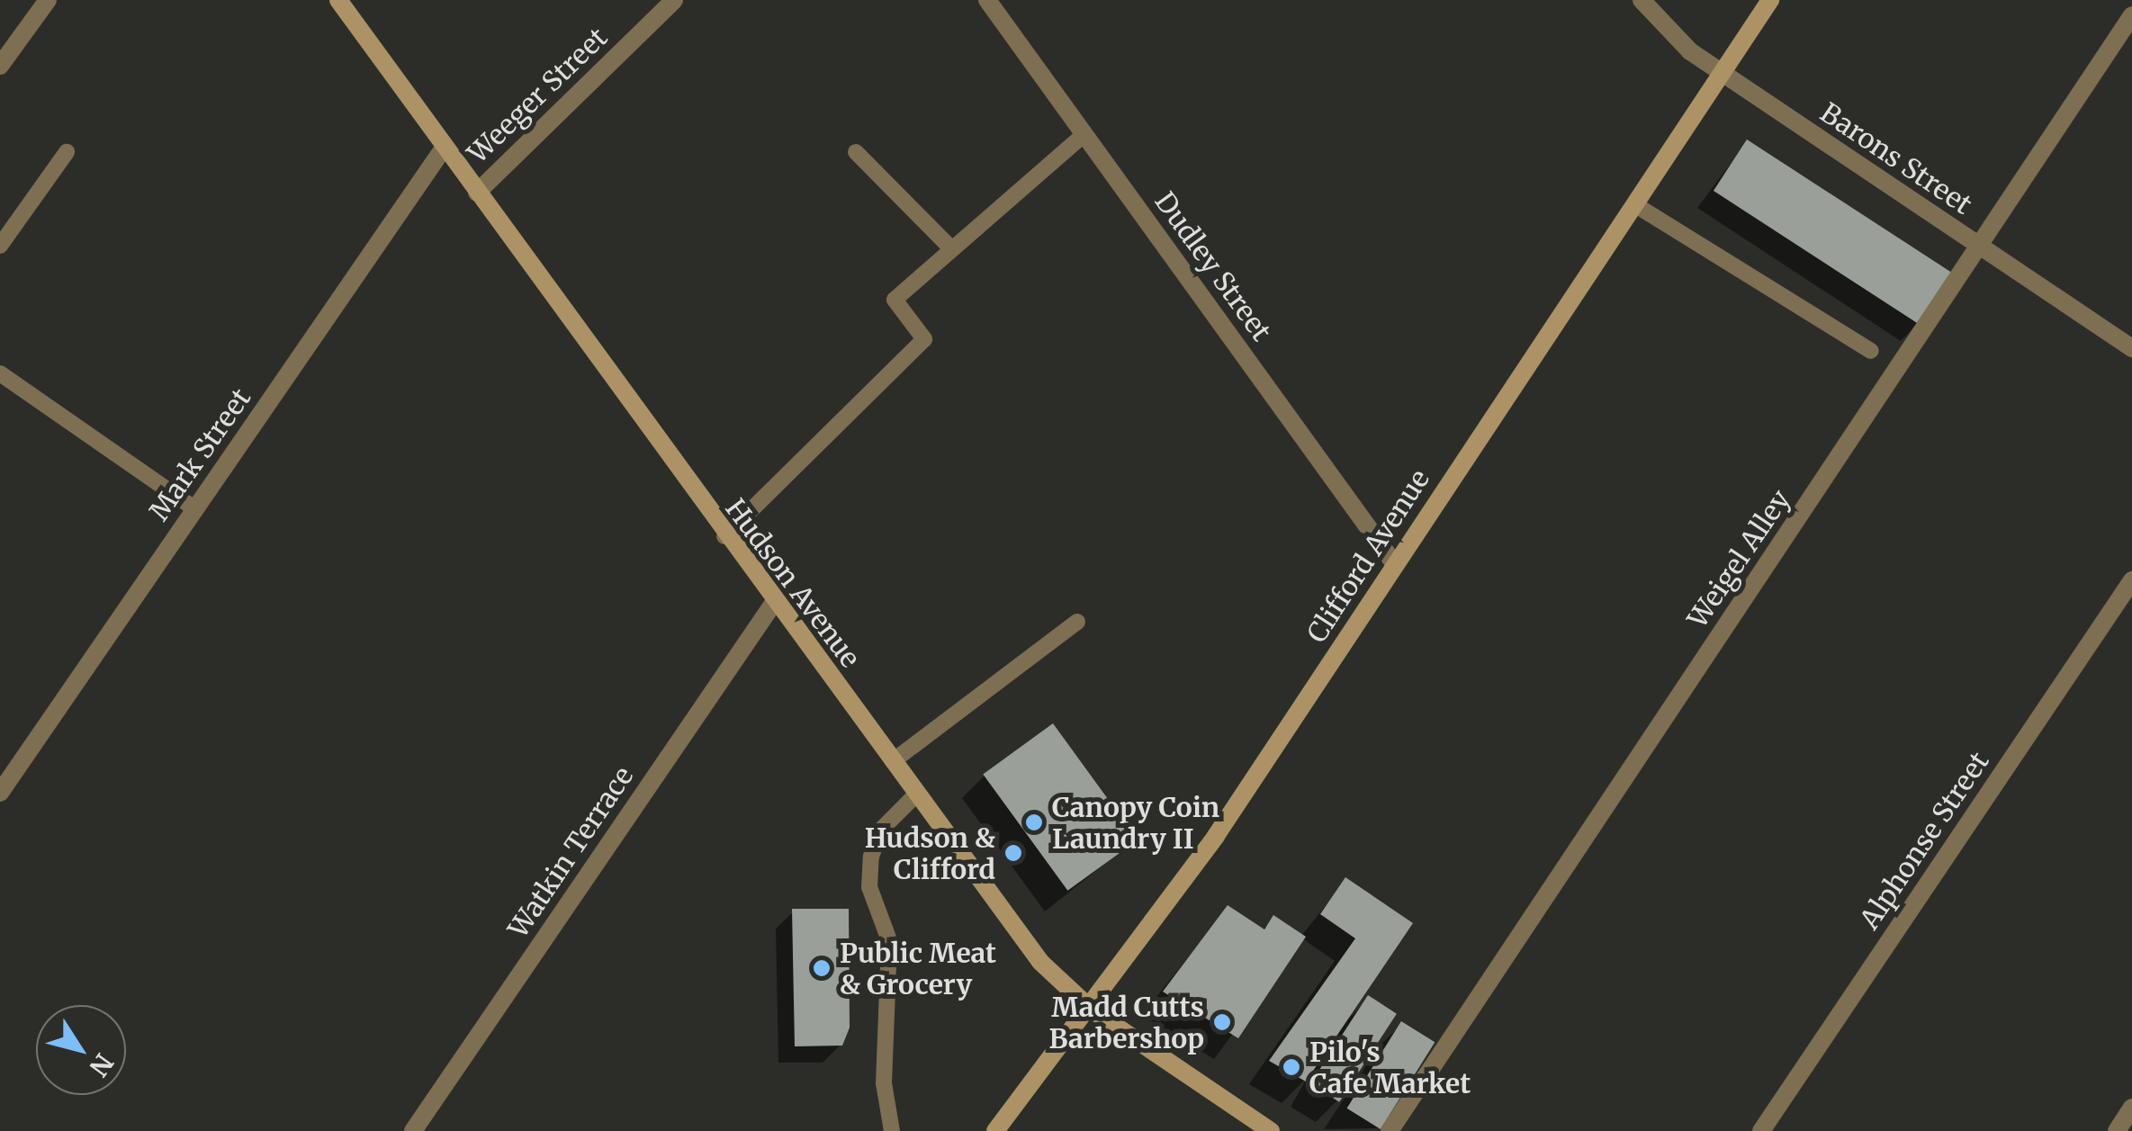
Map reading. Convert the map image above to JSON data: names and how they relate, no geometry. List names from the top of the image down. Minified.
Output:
{"streets":{"main road":["Clifford Avenue","Hudson Avenue"],"street":["Weeger Street","Barons Street","Dudley Street","Mark Street","Weigel Alley","Alphonse Street","Watkin Terrace"]},"crossings":[["Weeger Street","Hudson Avenue"],["Barons Street","Clifford Avenue"],["Barons Street","Weigel Alley"],["Dudley Street","Clifford Avenue"],["Mark Street","Hudson Avenue"],["Clifford Avenue","Hudson Avenue"],["Hudson Avenue","Watkin Terrace"]],"places":["Canopy Coin Laundry II","Hudson & Clifford","Public Meat & Grocery","Madd Cutts Barbershop","Pilo's Cafe Market"],"north":"bottom right"}
